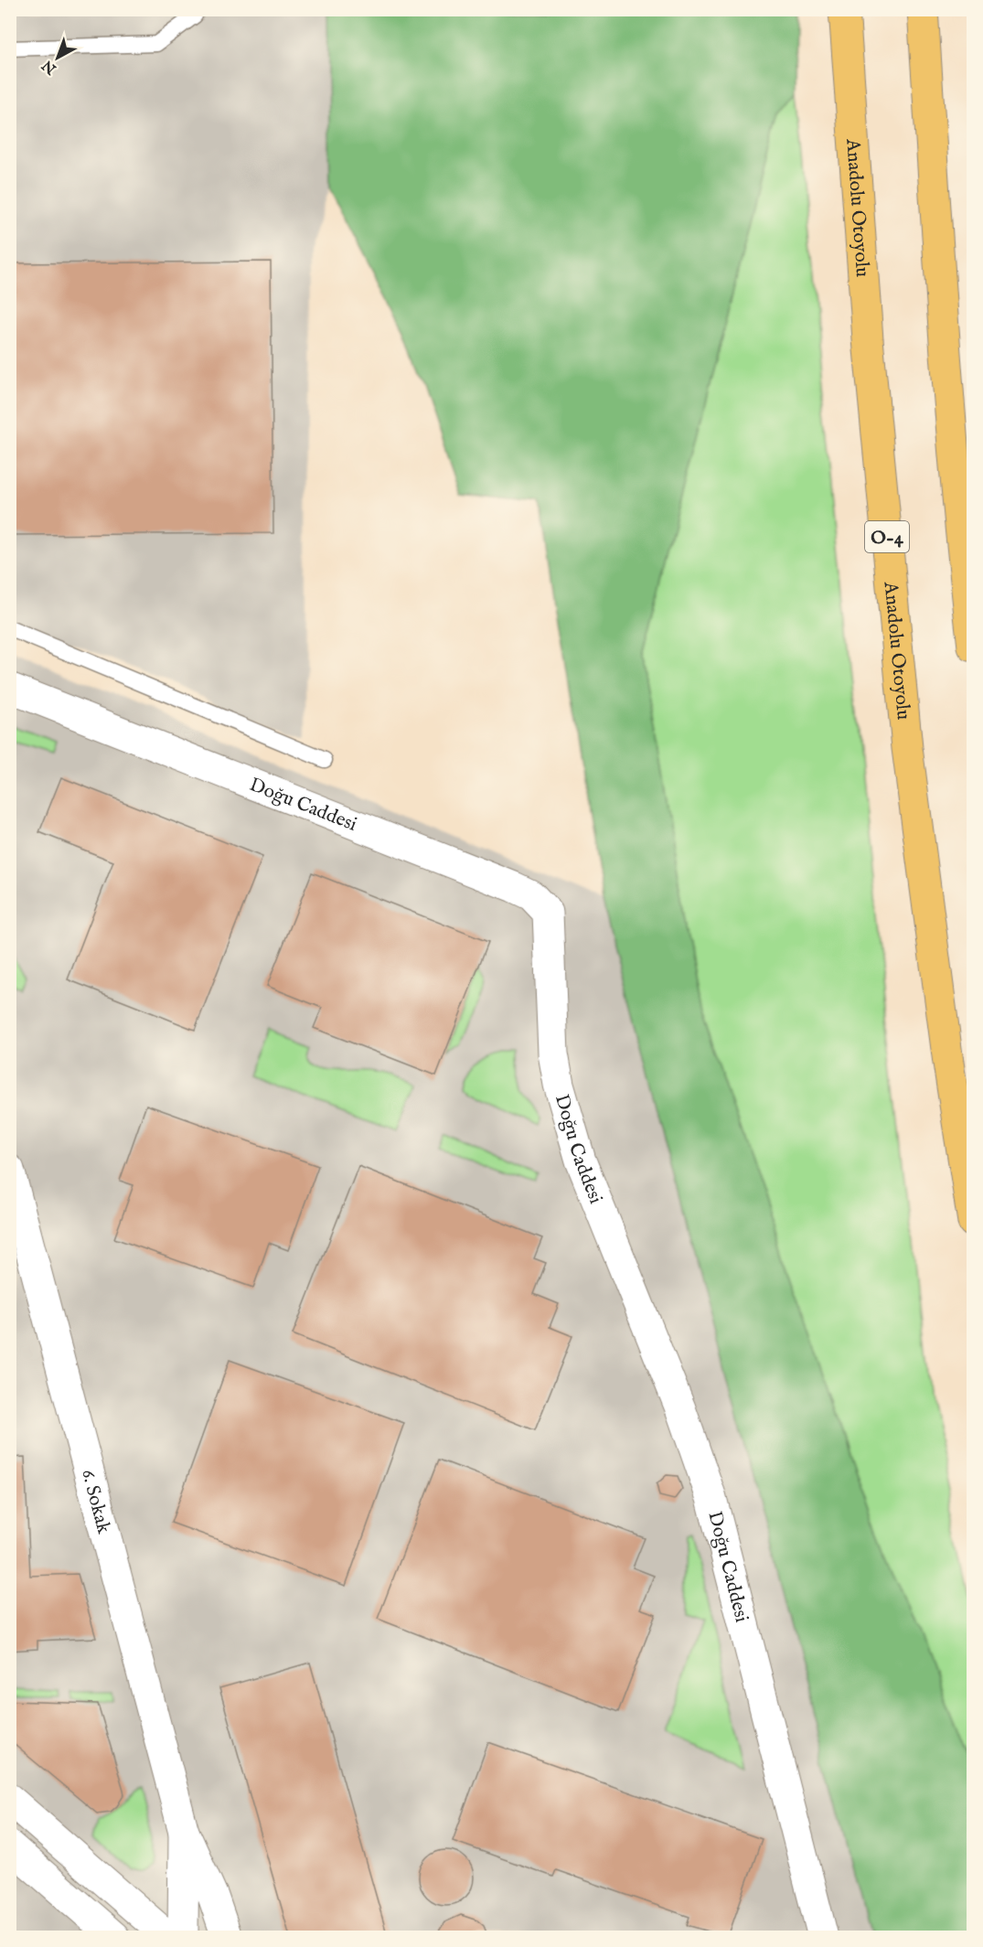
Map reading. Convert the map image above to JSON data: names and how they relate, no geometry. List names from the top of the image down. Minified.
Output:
{"streets":{"highway":["Anadolu Otoyolu","O-4"],"street":["Doğu Caddesi","6. Sokak"]},"north":"bottom left"}
